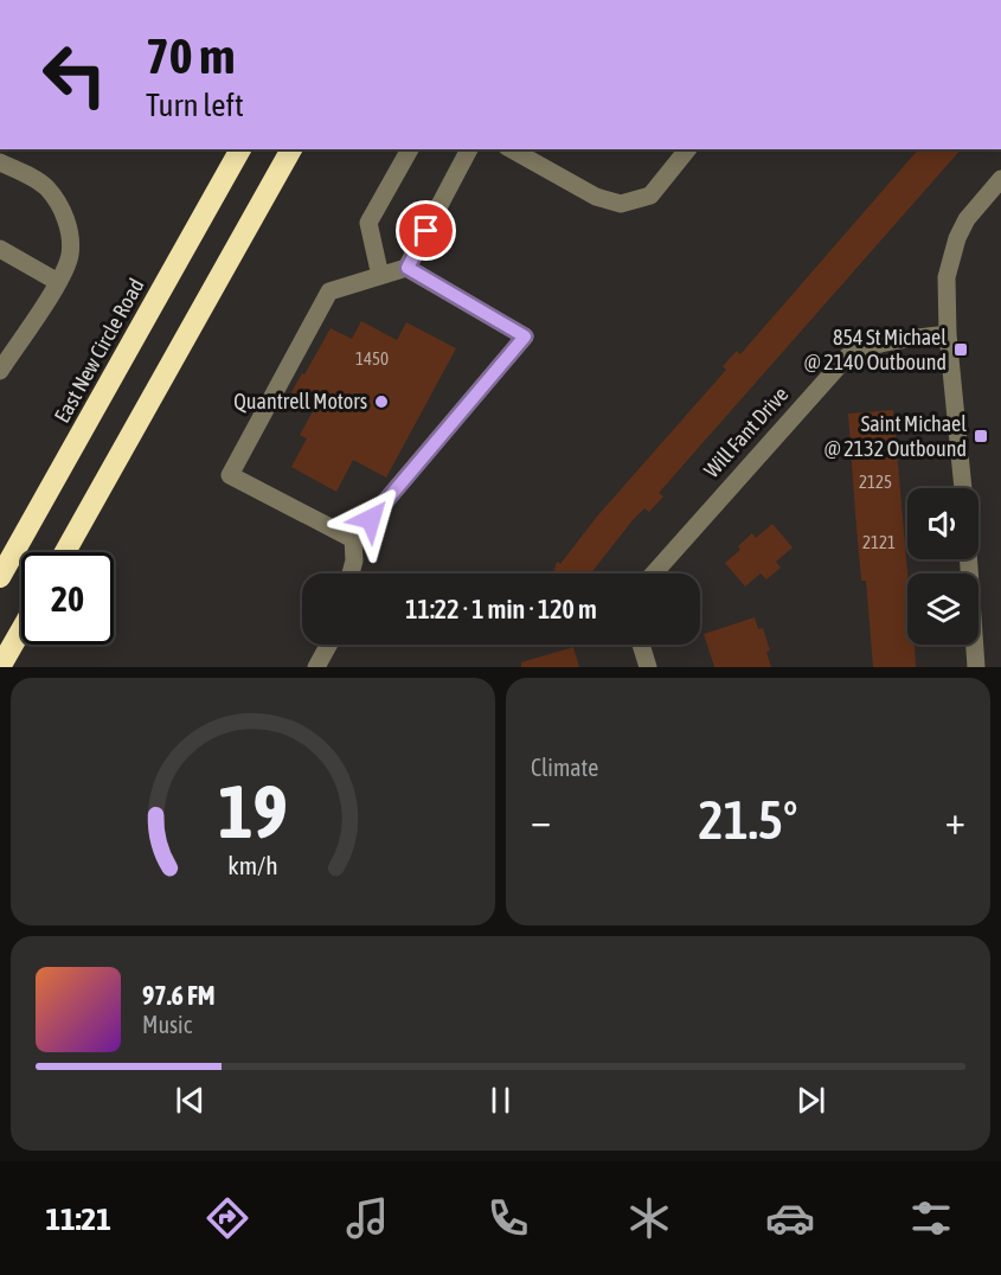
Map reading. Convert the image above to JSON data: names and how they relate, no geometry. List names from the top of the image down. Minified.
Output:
{"streets":{"highway":["East New Circle Road"],"street":["Will Fant Drive"]},"places":{"transit":["854 St Michael @ 2140 Outbound","Saint Michael @ 2132 Outbound"],"other":["Quantrell Motors"]},"house_numbers":["1450","2125","2121"],"page":{"turn":["70 m","Turn left"],"limit":"20","trip":"11:22 · 1 min · 120 m","tile":"Climate","heat":["−","21.5°","+"],"song":["97.6 FM","Music"],"tabs":"11:21","gauge":["19","km/h"]}}
